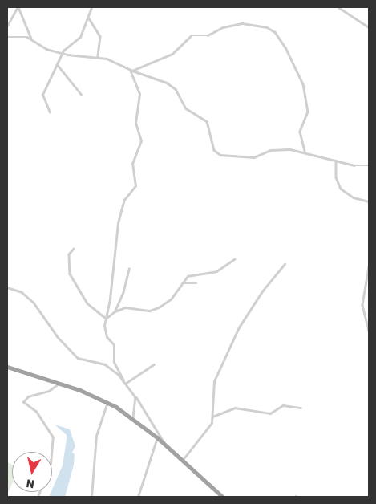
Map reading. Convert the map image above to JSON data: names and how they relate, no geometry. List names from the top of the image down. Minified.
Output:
{"north":"bottom"}
